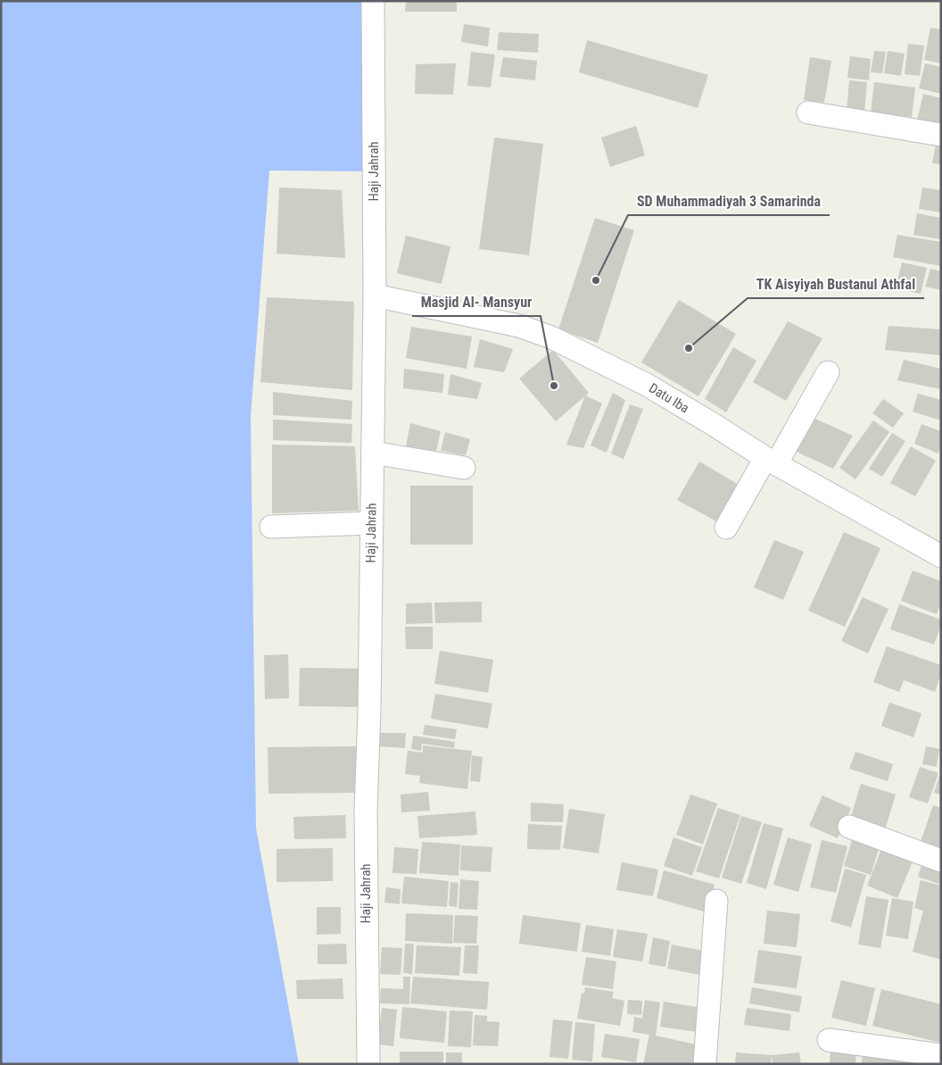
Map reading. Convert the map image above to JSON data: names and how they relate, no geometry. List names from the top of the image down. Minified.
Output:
{"streets":{"street":["Haji Jahrah","Datu Iba"]},"crossings":[["Haji Jahrah","Datu Iba"]],"places":["SD Muhammadiyah 3 Samarinda","TK Aisyiyah Bustanul Athfal","Masjid Al- Mansyur"]}
